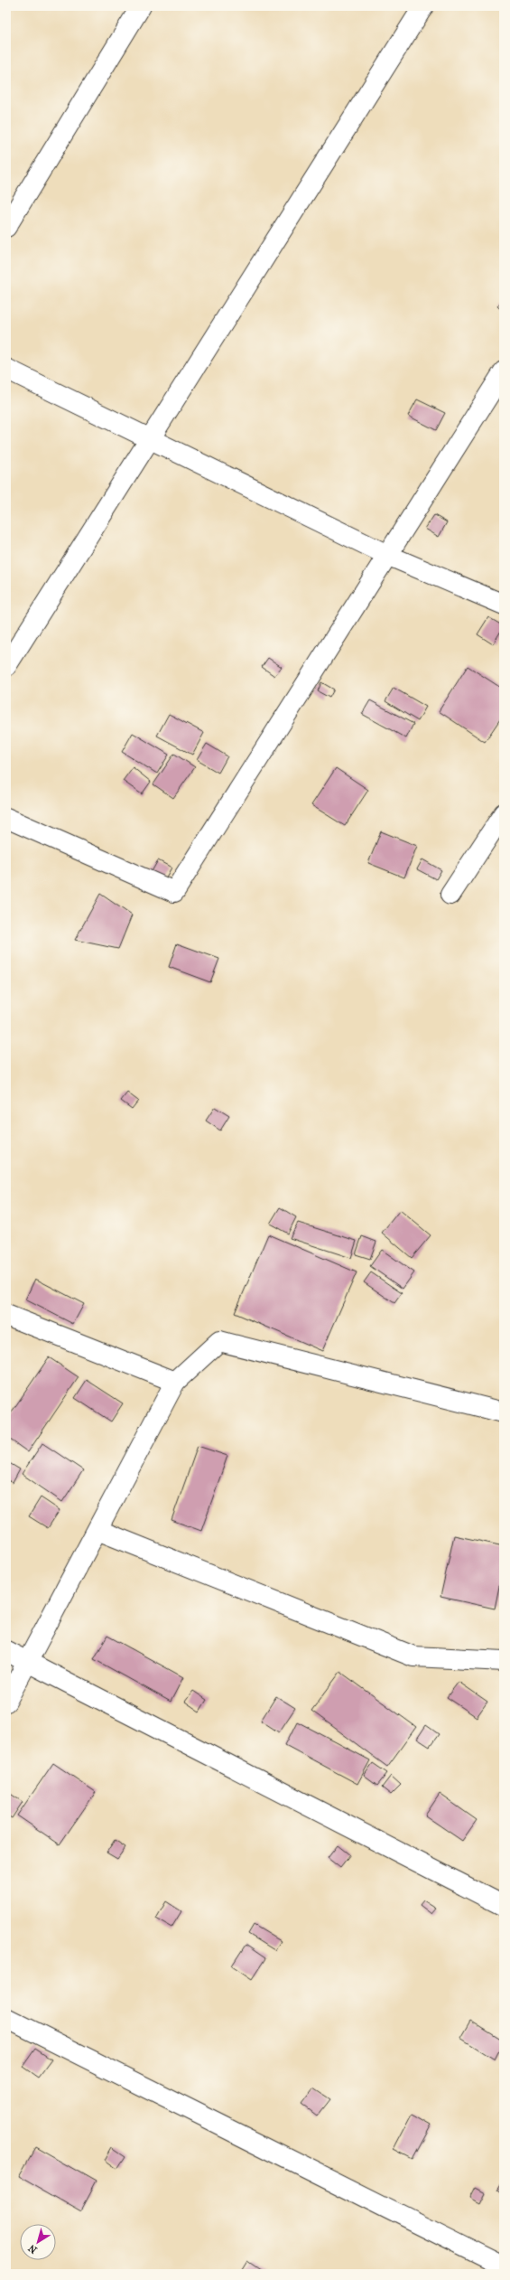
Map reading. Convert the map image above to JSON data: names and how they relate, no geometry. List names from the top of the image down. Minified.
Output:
{"north":"bottom left"}
